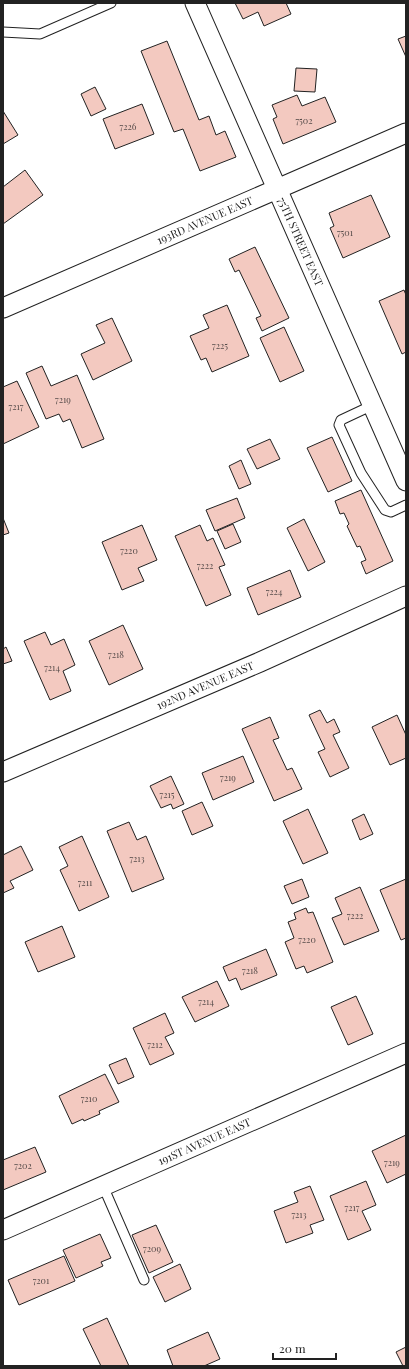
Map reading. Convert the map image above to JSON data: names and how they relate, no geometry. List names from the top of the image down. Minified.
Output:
{"streets":{"street":["193RD AVENUE EAST","75TH STREET EAST","192ND AVENUE EAST","191ST AVENUE EAST"]},"crossings":[["193RD AVENUE EAST","75TH STREET EAST"]],"house_numbers":["7502","7226","7501","7225","7219","7217","7220","7222","7224","7218","7214","7219","7215","7213","7211","7222","7220","7218","7214","7212","7210","7219","7202","7217","7213","7209","7201"],"scale_bar":"20 m"}
